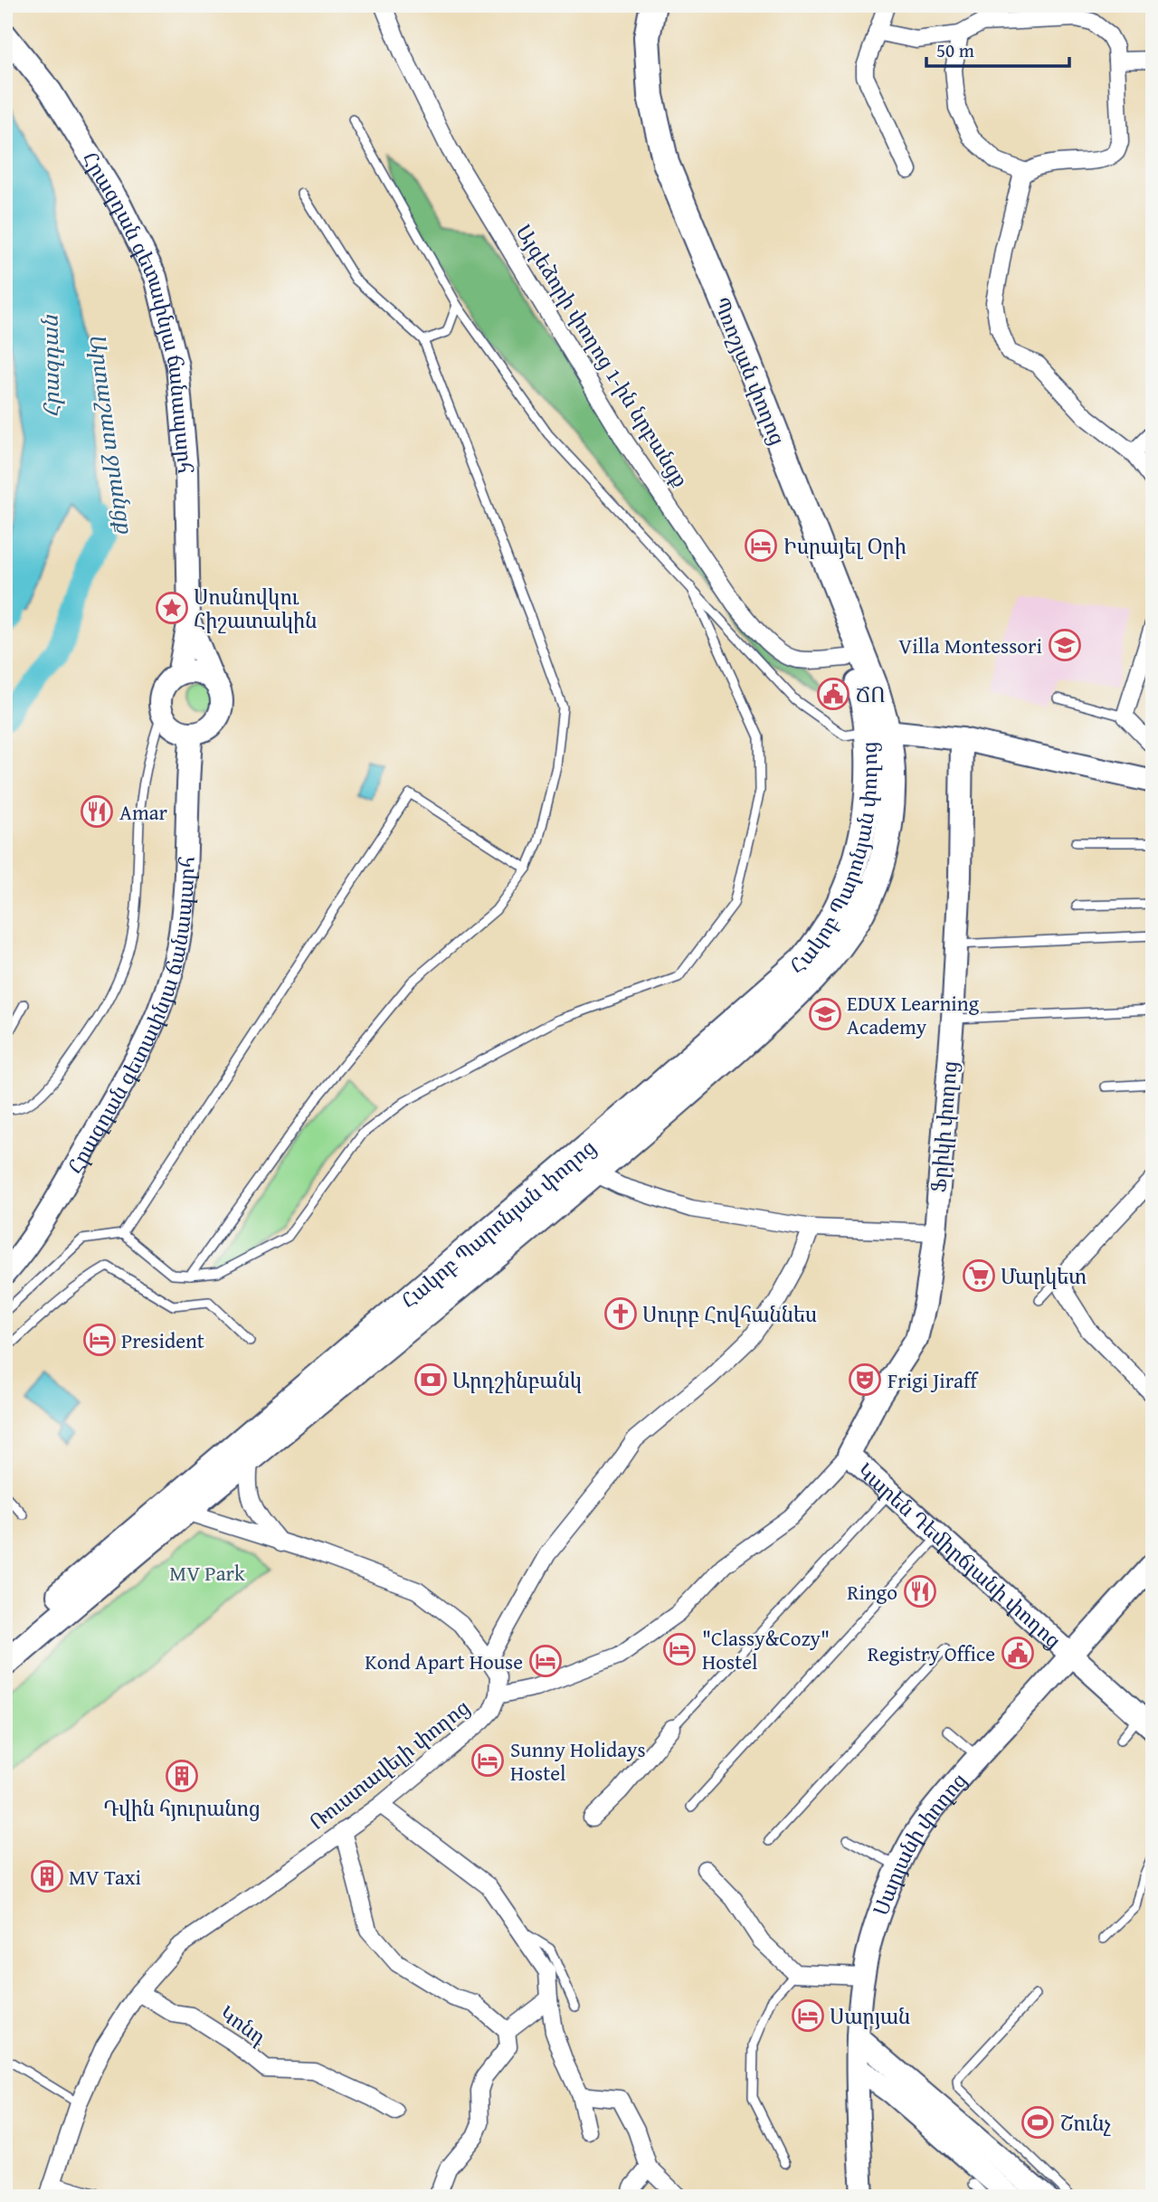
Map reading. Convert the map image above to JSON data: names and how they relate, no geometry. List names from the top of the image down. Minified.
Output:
{"streets":{"main road":["Պռոշյան փողոց","Հակոբ Պարոնյան փողոց"],"street":["Հրազդան գետափնյա ճանապարհ","Այգեձորի փողոց 1-ին նրբանցք","Ֆրիկի փողոց","Կարեն Դեմիրճյանի փողոց","Ռուստավելի փողոց","Սարյանի փողոց","Կոնդ"]},"crossings":[["Այգեձորի փողոց 1-ին նրբանցք","Պռոշյան փողոց"],["Պռոշյան փողոց","Հակոբ Պարոնյան փողոց"],["Ֆրիկի փողոց","Կարեն Դեմիրճյանի փողոց"],["Ֆրիկի փողոց","Ռուստավելի փողոց"],["Կարեն Դեմիրճյանի փողոց","Ռուստավելի փողոց"],["Կարեն Դեմիրճյանի փողոց","Սարյանի փողոց"],["Ռուստավելի փողոց","Կոնդ"]],"water":["Հրազդան","Արտաշատ ջրանցք"],"parks":["MV Park"],"places":{"hotel":["Իսրայել Օրի","President","\"Classy&Cozy\" Hostel","Kond Apart House","Sunny Holidays Hostel","Սարյան"],"place":["Սոսնովկու Հիշատակին"],"school or university":["Villa Montessori","EDUX Learning Academy"],"public building":["ՃՈ","Registry Office"],"restaurant":["Amar","Ringo"],"supermarket":["Մարկետ"],"church":["Սուրբ Հովհաննես"],"bank":["Արդշինբանկ"],"theatre":["Frigi Jiraff"],"building":["Դվին հյուրանոց","MV Taxi"],"sports":["Շունչ"]},"scale_bar":"50 m"}
